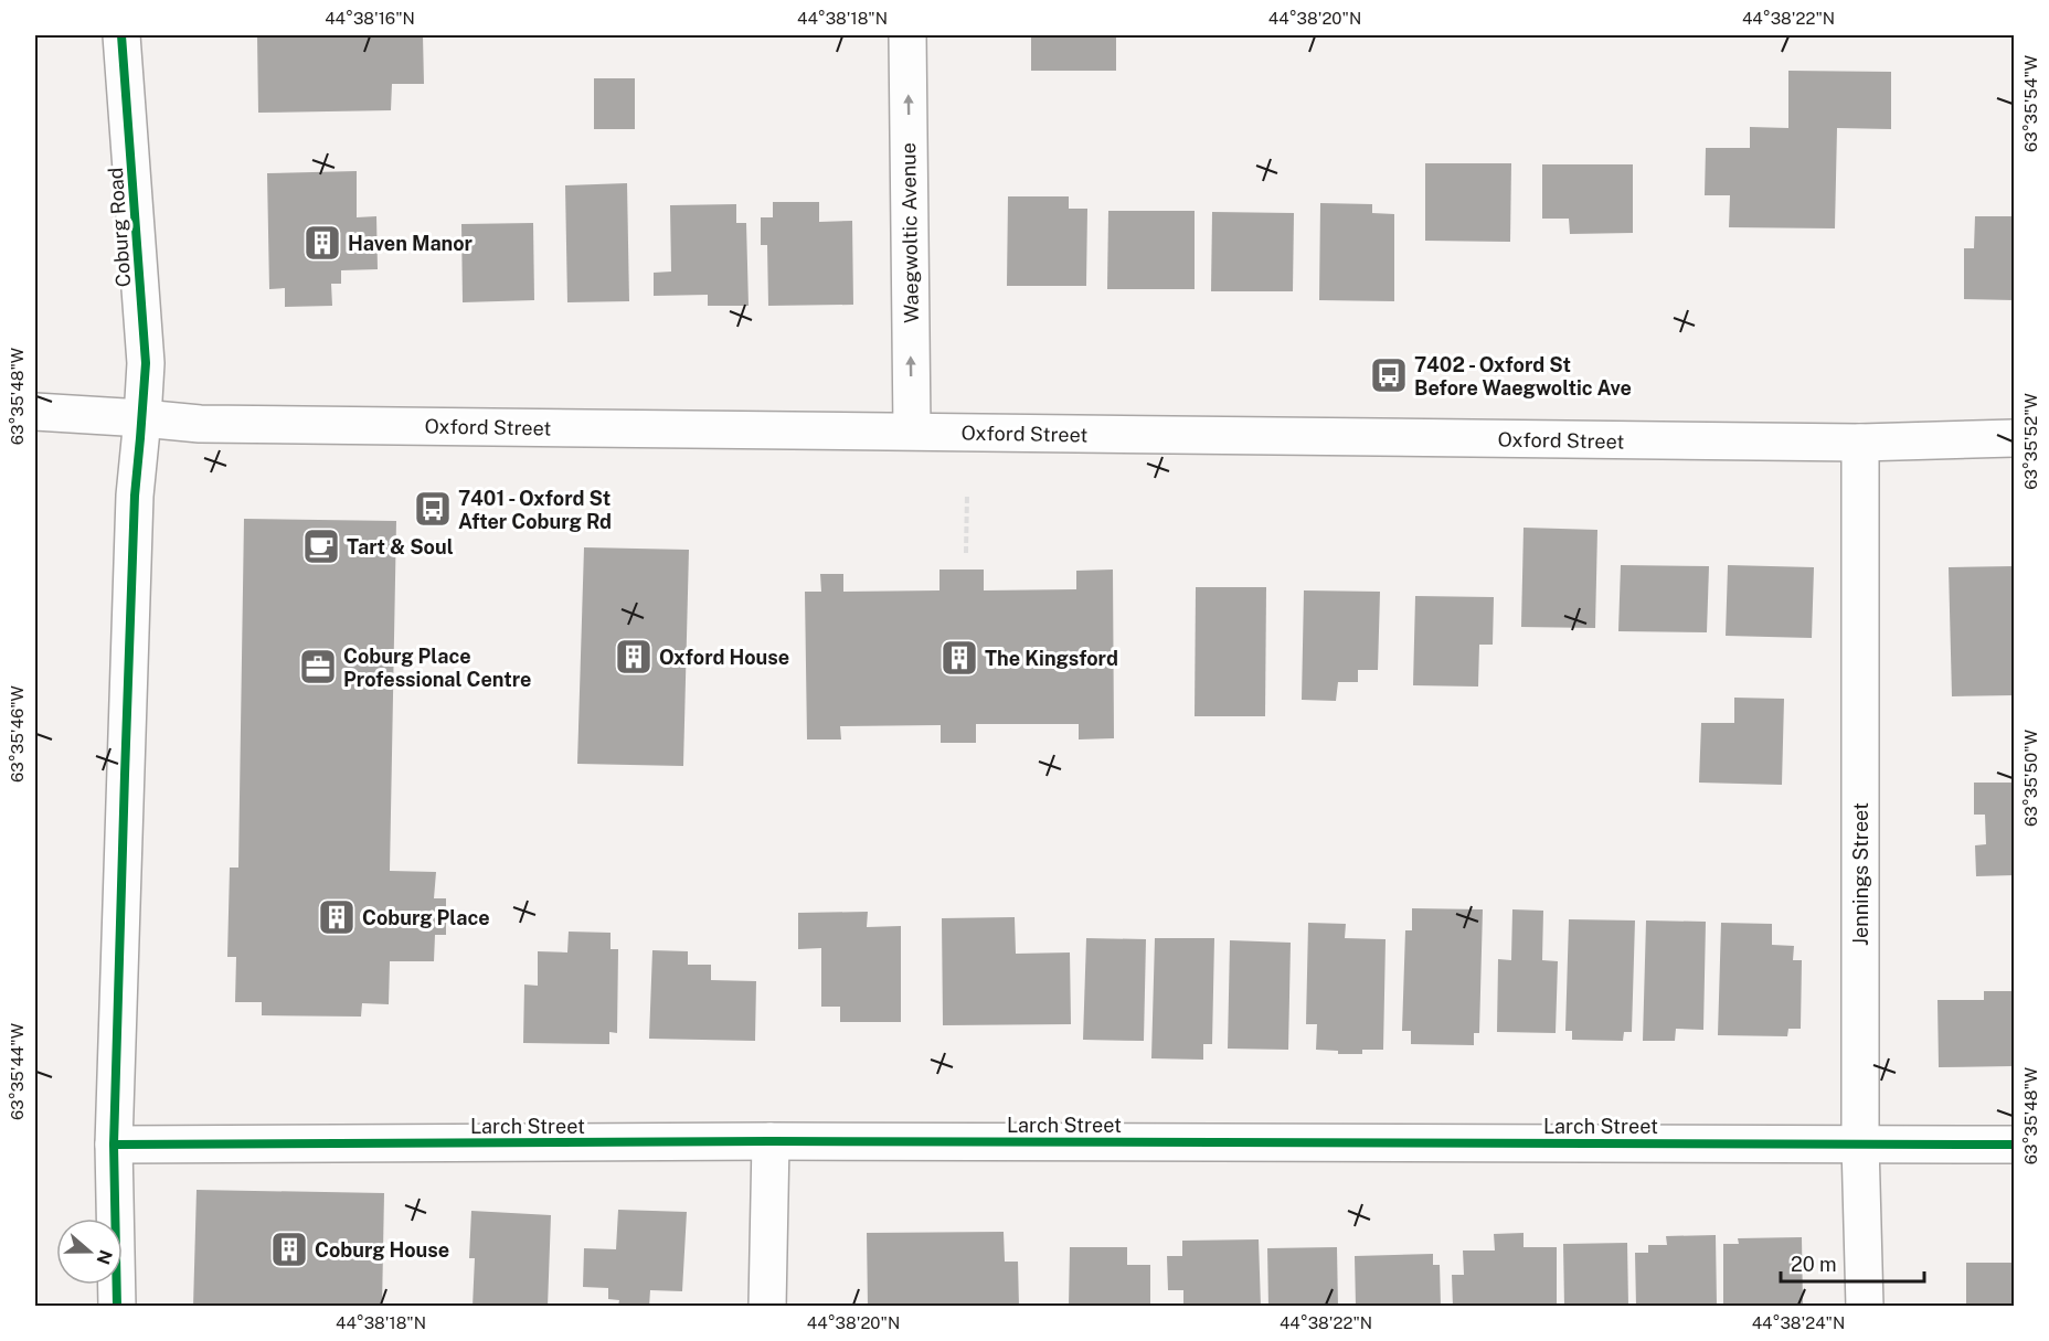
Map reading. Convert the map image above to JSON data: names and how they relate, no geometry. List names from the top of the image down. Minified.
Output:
{"streets":{"street":["Coburg Road","Waegwoltic Avenue","Oxford Street","Jennings Street","Larch Street"]},"crossings":[["Coburg Road","Oxford Street"],["Coburg Road","Larch Street"],["Waegwoltic Avenue","Oxford Street"],["Oxford Street","Jennings Street"],["Jennings Street","Larch Street"]],"one_way":["Waegwoltic Avenue"],"places":{"building":["Haven Manor","Oxford House","The Kingsford","Coburg Place","Coburg House"],"bus stop":["7402 - Oxford St Before Waegwoltic Ave","7401 - Oxford St After Coburg Rd"],"cafe":["Tart & Soul"],"office":["Coburg Place Professional Centre"]},"scale_bar":"20 m","north":"right","coordinates":["44°38'16\"N","44°38'18\"N","44°38'20\"N","44°38'22\"N","63°35'54\"W","63°35'48\"W","63°35'52\"W","63°35'46\"W","63°35'50\"W","63°35'44\"W","44°38'24\"N"]}
